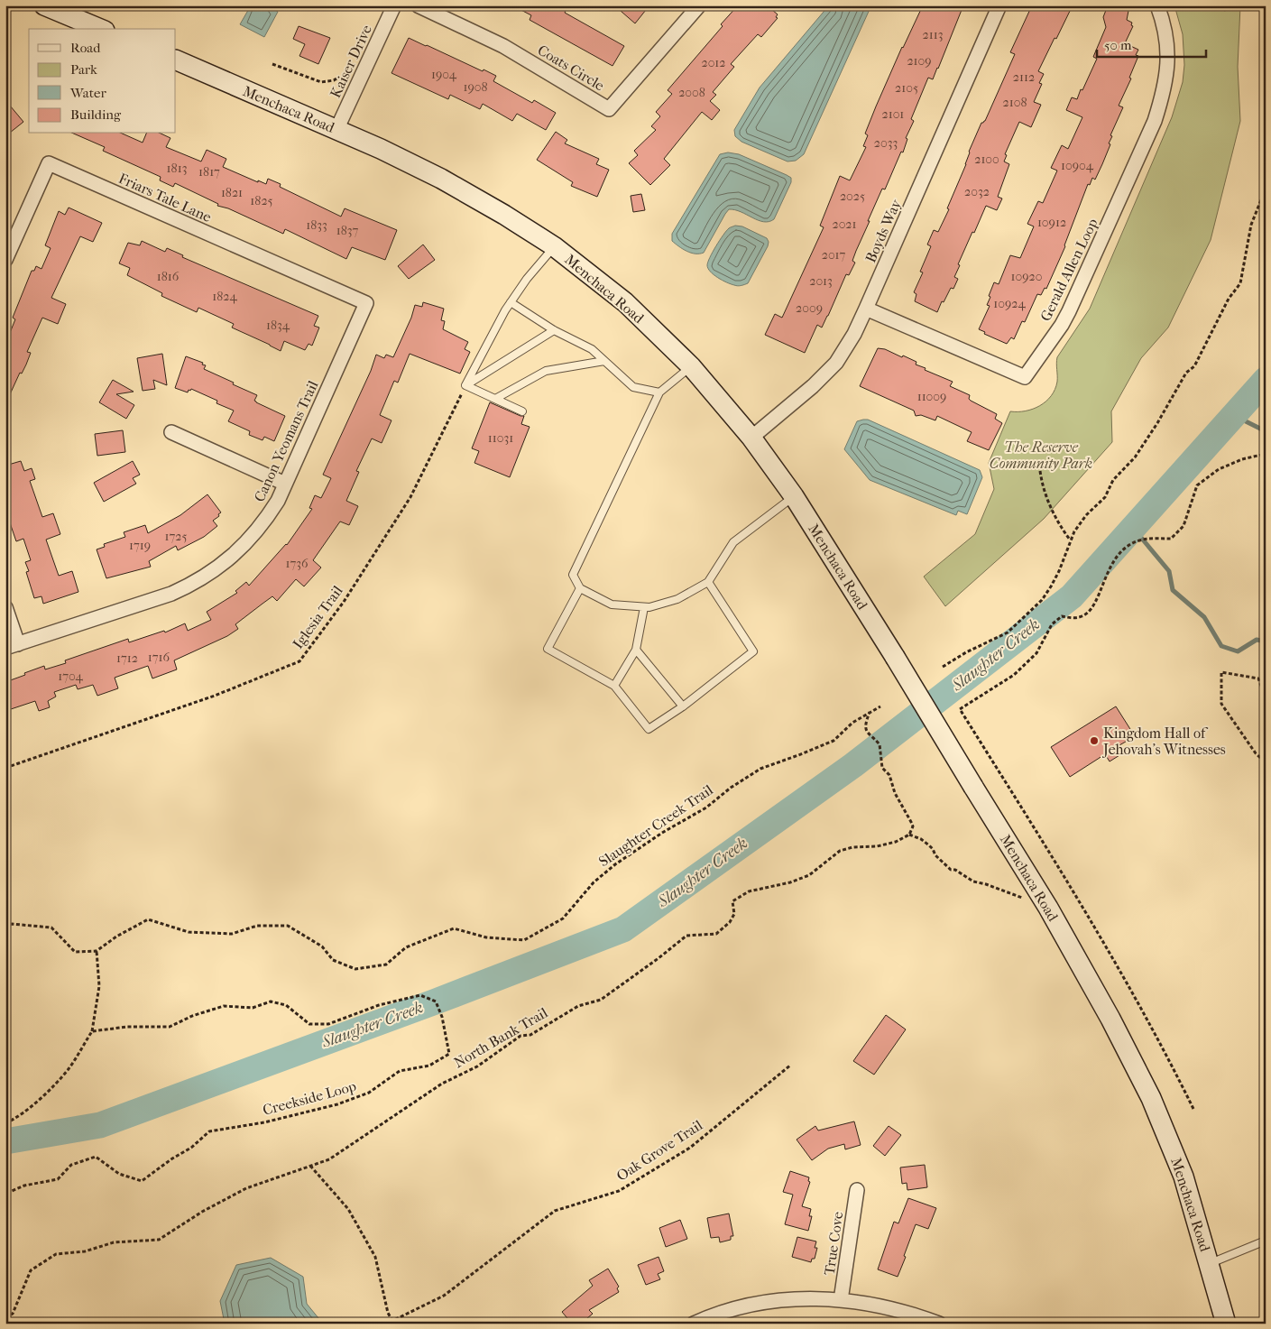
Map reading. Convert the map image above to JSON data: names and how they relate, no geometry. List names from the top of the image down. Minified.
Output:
{"streets":{"main road":["Menchaca Road"],"street":["Kaiser Drive","Coats Circle","Friars Tale Lane","Boyds Way","Gerald Allen Loop","Canon Yeomans Trail","True Cove"],"path":["Iglesia Trail","Slaughter Creek Trail","North Bank Trail","Creekside Loop","Oak Grove Trail"]},"crossings":[["Kaiser Drive","Menchaca Road"],["Menchaca Road","Boyds Way"],["Friars Tale Lane","Canon Yeomans Trail"],["Boyds Way","Gerald Allen Loop"]],"water":["Slaughter Creek"],"parks":["The Reserve Community Park"],"places":["Kingdom Hall of Jehovah's Witnesses"],"house_numbers":["2113","2109","2012","1904","2112","1908","2105","2008","2108","2101","2033","2100","10904","1813","1817","2032","1821","2025","1825","10912","2021","1833","1837","2017","1816","10920","2013","1824","10924","2009","1834","11009","11031","1725","1719","1736","1716","1712","1704"],"legend":["Road","Park","Water","Building"],"scale_bar":"50 m"}
